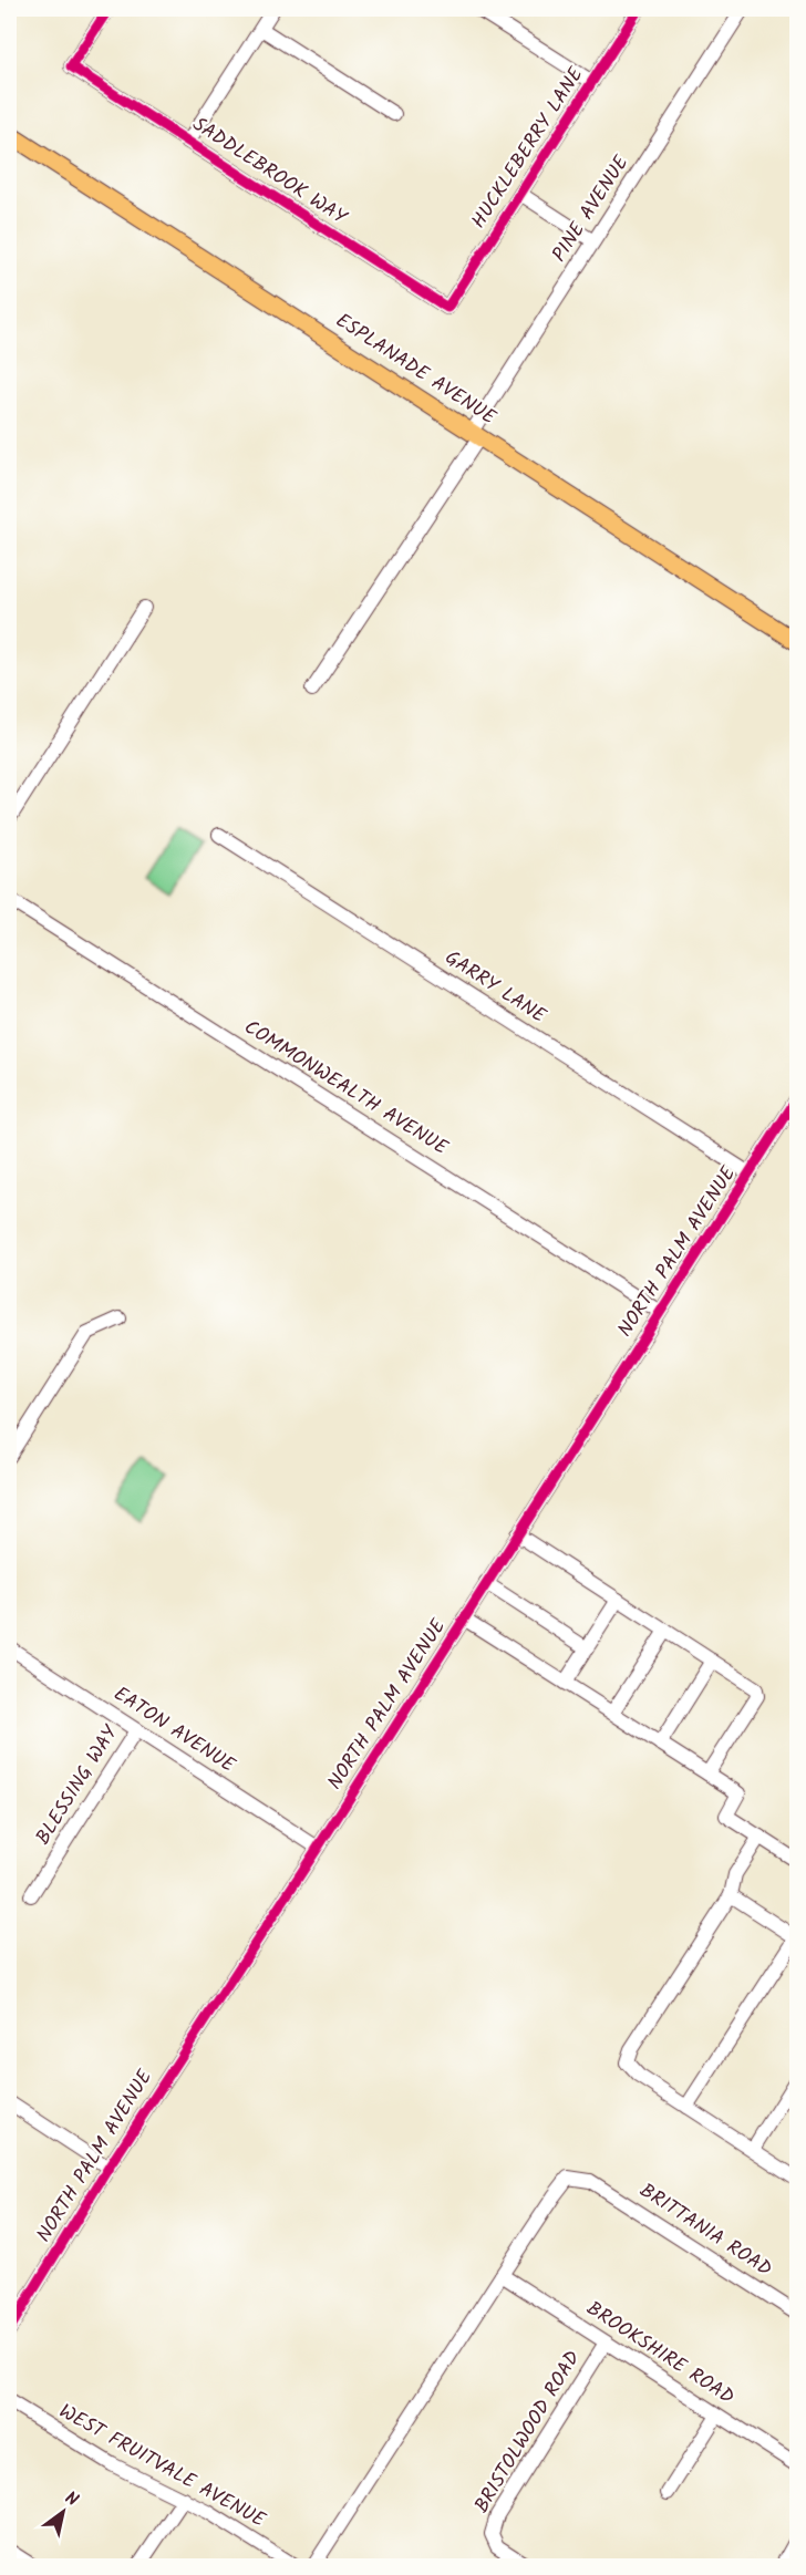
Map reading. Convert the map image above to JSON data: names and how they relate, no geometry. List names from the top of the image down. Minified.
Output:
{"streets":{"main road":["ESPLANADE AVENUE"],"street":["HUCKLEBERRY LANE","SADDLEBROOK WAY","PINE AVENUE","GARRY LANE","COMMONWEALTH AVENUE","NORTH PALM AVENUE","EATON AVENUE","BLESSING WAY","BRITTANIA ROAD","BROOKSHIRE ROAD","BRISTOLWOOD ROAD","WEST FRUITVALE AVENUE"]},"crossings":[["HUCKLEBERRY LANE","SADDLEBROOK WAY"],["PINE AVENUE","ESPLANADE AVENUE"],["GARRY LANE","NORTH PALM AVENUE"],["COMMONWEALTH AVENUE","NORTH PALM AVENUE"],["NORTH PALM AVENUE","EATON AVENUE"],["EATON AVENUE","BLESSING WAY"],["BRITTANIA ROAD","BROOKSHIRE ROAD"],["BROOKSHIRE ROAD","BRISTOLWOOD ROAD"]],"north":"top right"}
